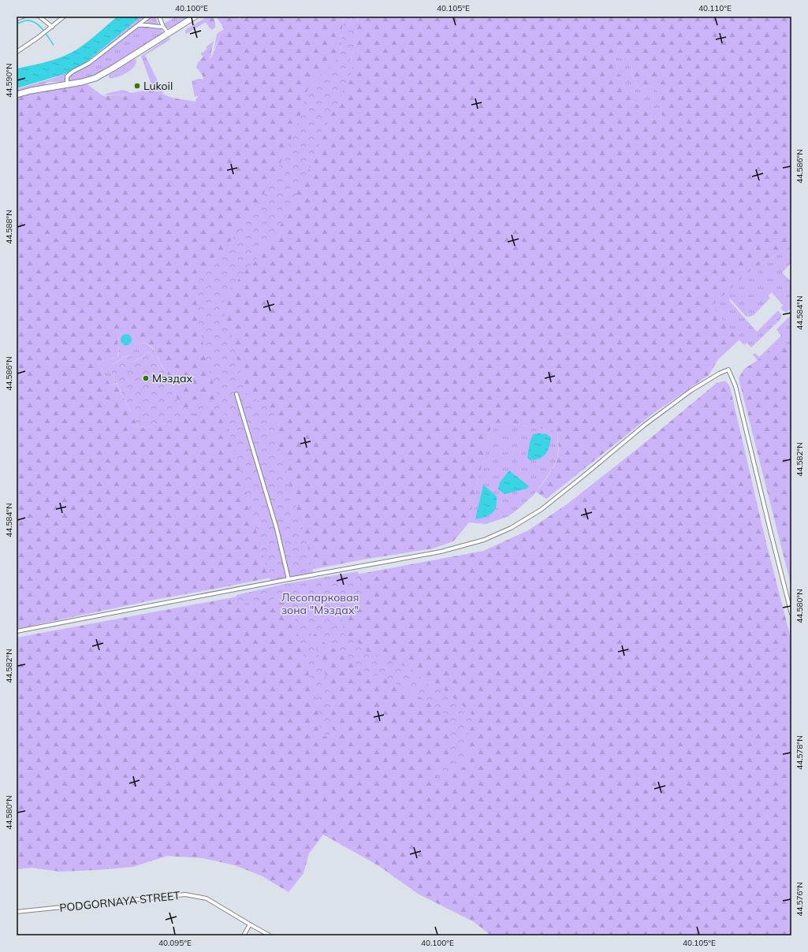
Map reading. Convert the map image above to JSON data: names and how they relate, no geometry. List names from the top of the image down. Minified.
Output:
{"streets":{"street":["PODGORNAYA STREET"]},"parks":["Лесопарковая зона \"Мэздах\""],"places":["Lukoil","Мэздах"],"coordinates":["40.100°E","40.105°E","40.110°E","44.590°N","44.586°N","44.588°N","44.584°N","44.582°N","44.580°N","44.578°N","44.576°N","40.095°E"]}
